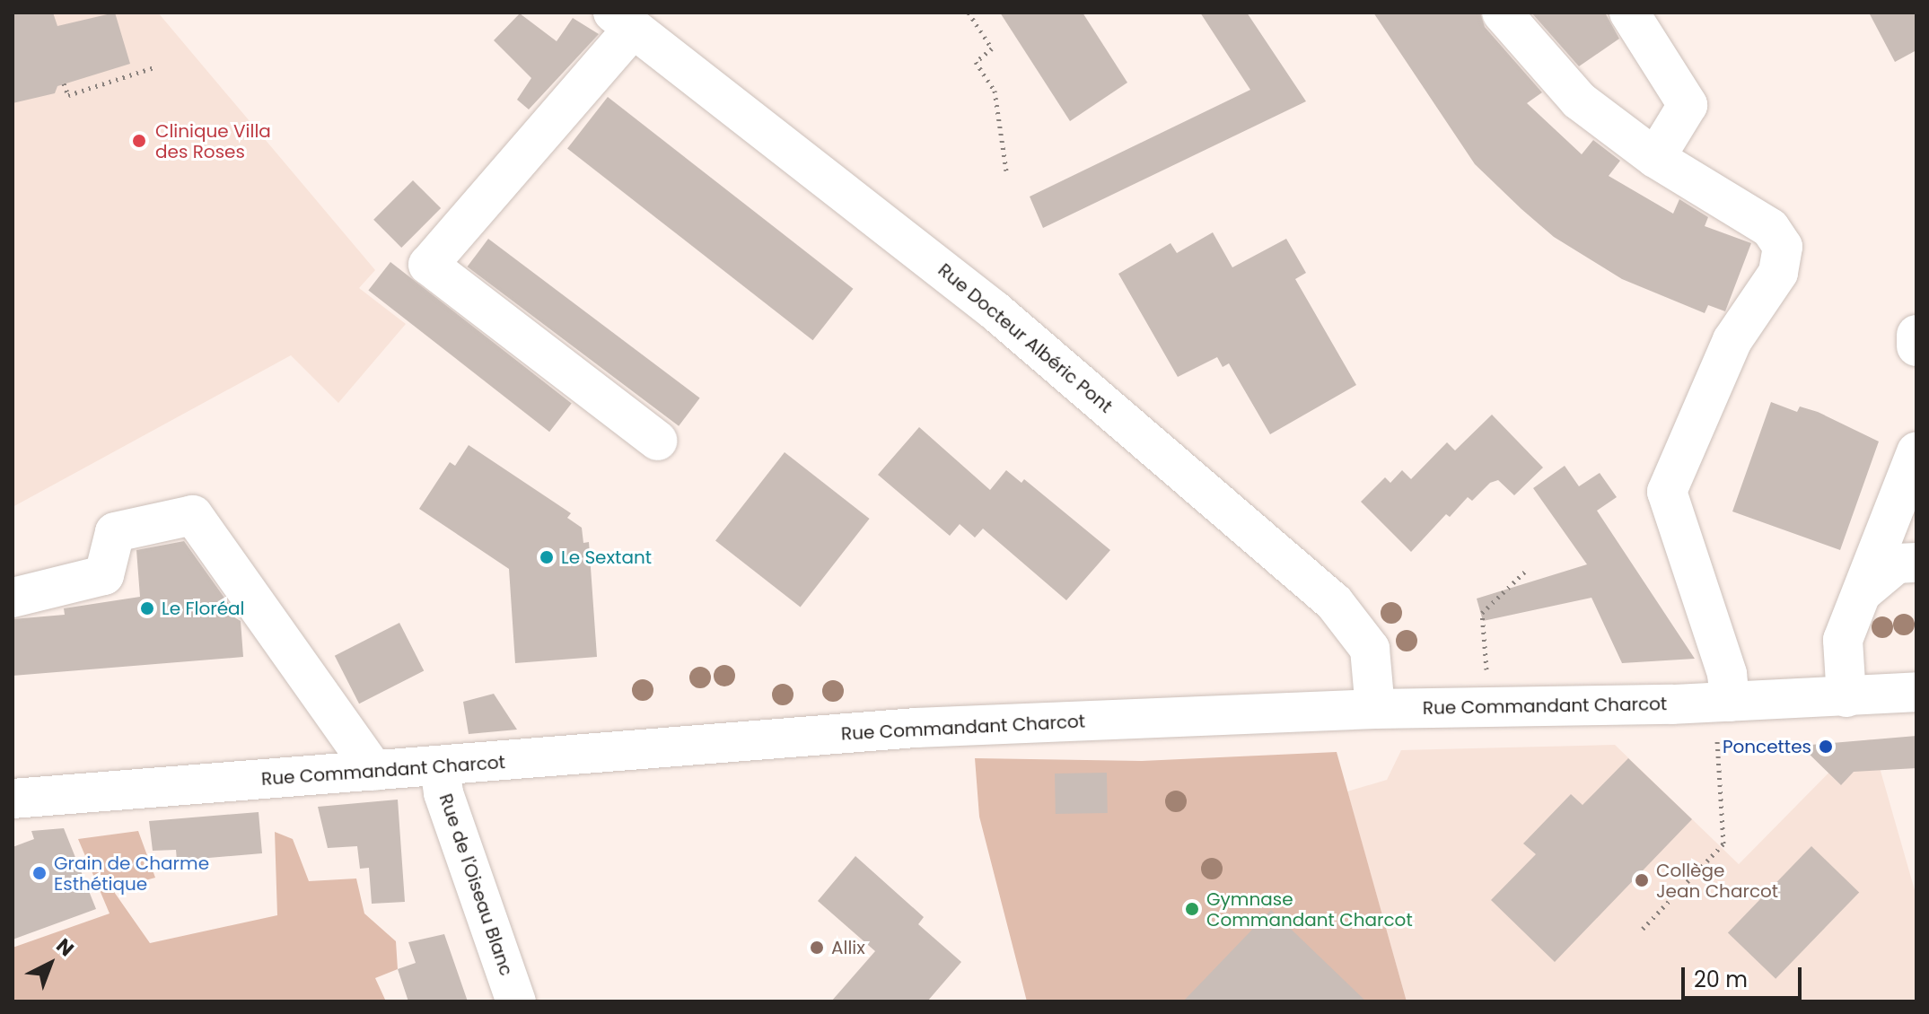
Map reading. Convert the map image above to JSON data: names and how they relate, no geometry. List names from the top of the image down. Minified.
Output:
{"streets":{"main road":["Rue Docteur Albéric Pont","Rue Commandant Charcot","Rue de l'Oiseau Blanc"]},"crossings":[["Rue Docteur Albéric Pont","Rue Commandant Charcot"],["Rue Commandant Charcot","Rue de l'Oiseau Blanc"]],"places":["Clinique Villa des Roses","Le Sextant","Le Floréal","Poncettes","Grain de Charme Esthétique","Collège Jean Charcot","Gymnase Commandant Charcot","Allix"],"scale_bar":"20 m","north":"top right"}
